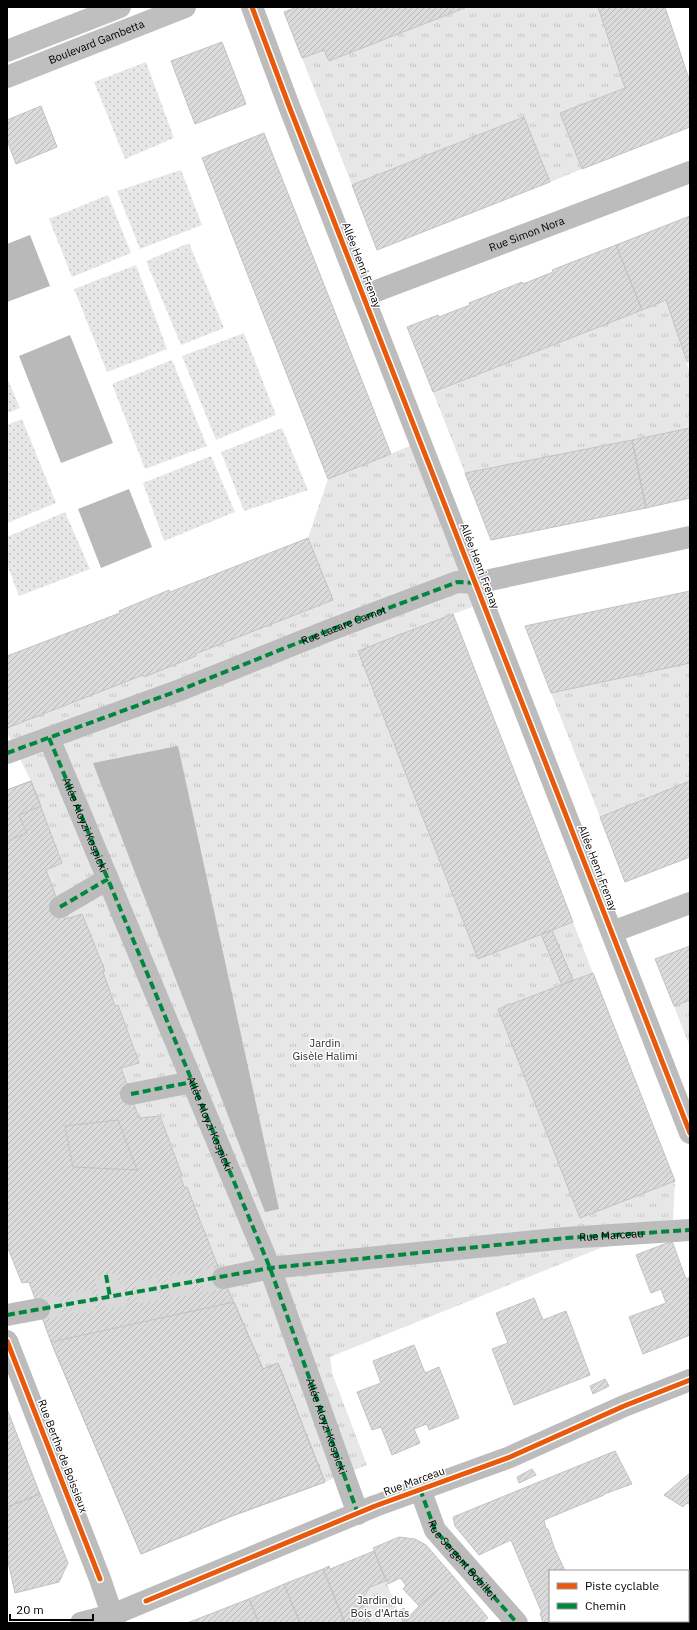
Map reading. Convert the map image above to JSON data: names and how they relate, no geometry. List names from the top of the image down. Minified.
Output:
{"streets":{"street":["Boulevard Gambetta","Rue Simon Nora","Allée Henri Frenay","Rue Lazare Carnot","Allée Aloyzi Kospicki","Rue Marceau","Rue Berthe de Boissieux","Rue Sergent Bobillot"]},"crossings":[["Rue Simon Nora","Allée Henri Frenay"],["Allée Henri Frenay","Rue Lazare Carnot"],["Rue Lazare Carnot","Allée Aloyzi Kospicki"],["Allée Aloyzi Kospicki","Rue Marceau"],["Rue Marceau","Rue Berthe de Boissieux"],["Rue Marceau","Rue Sergent Bobillot"]],"parks":["Jardin Gisèle Halimi","Jardin du Bois d'Artas"],"legend":["Piste cyclable","Chemin"],"scale_bar":"20 m"}
